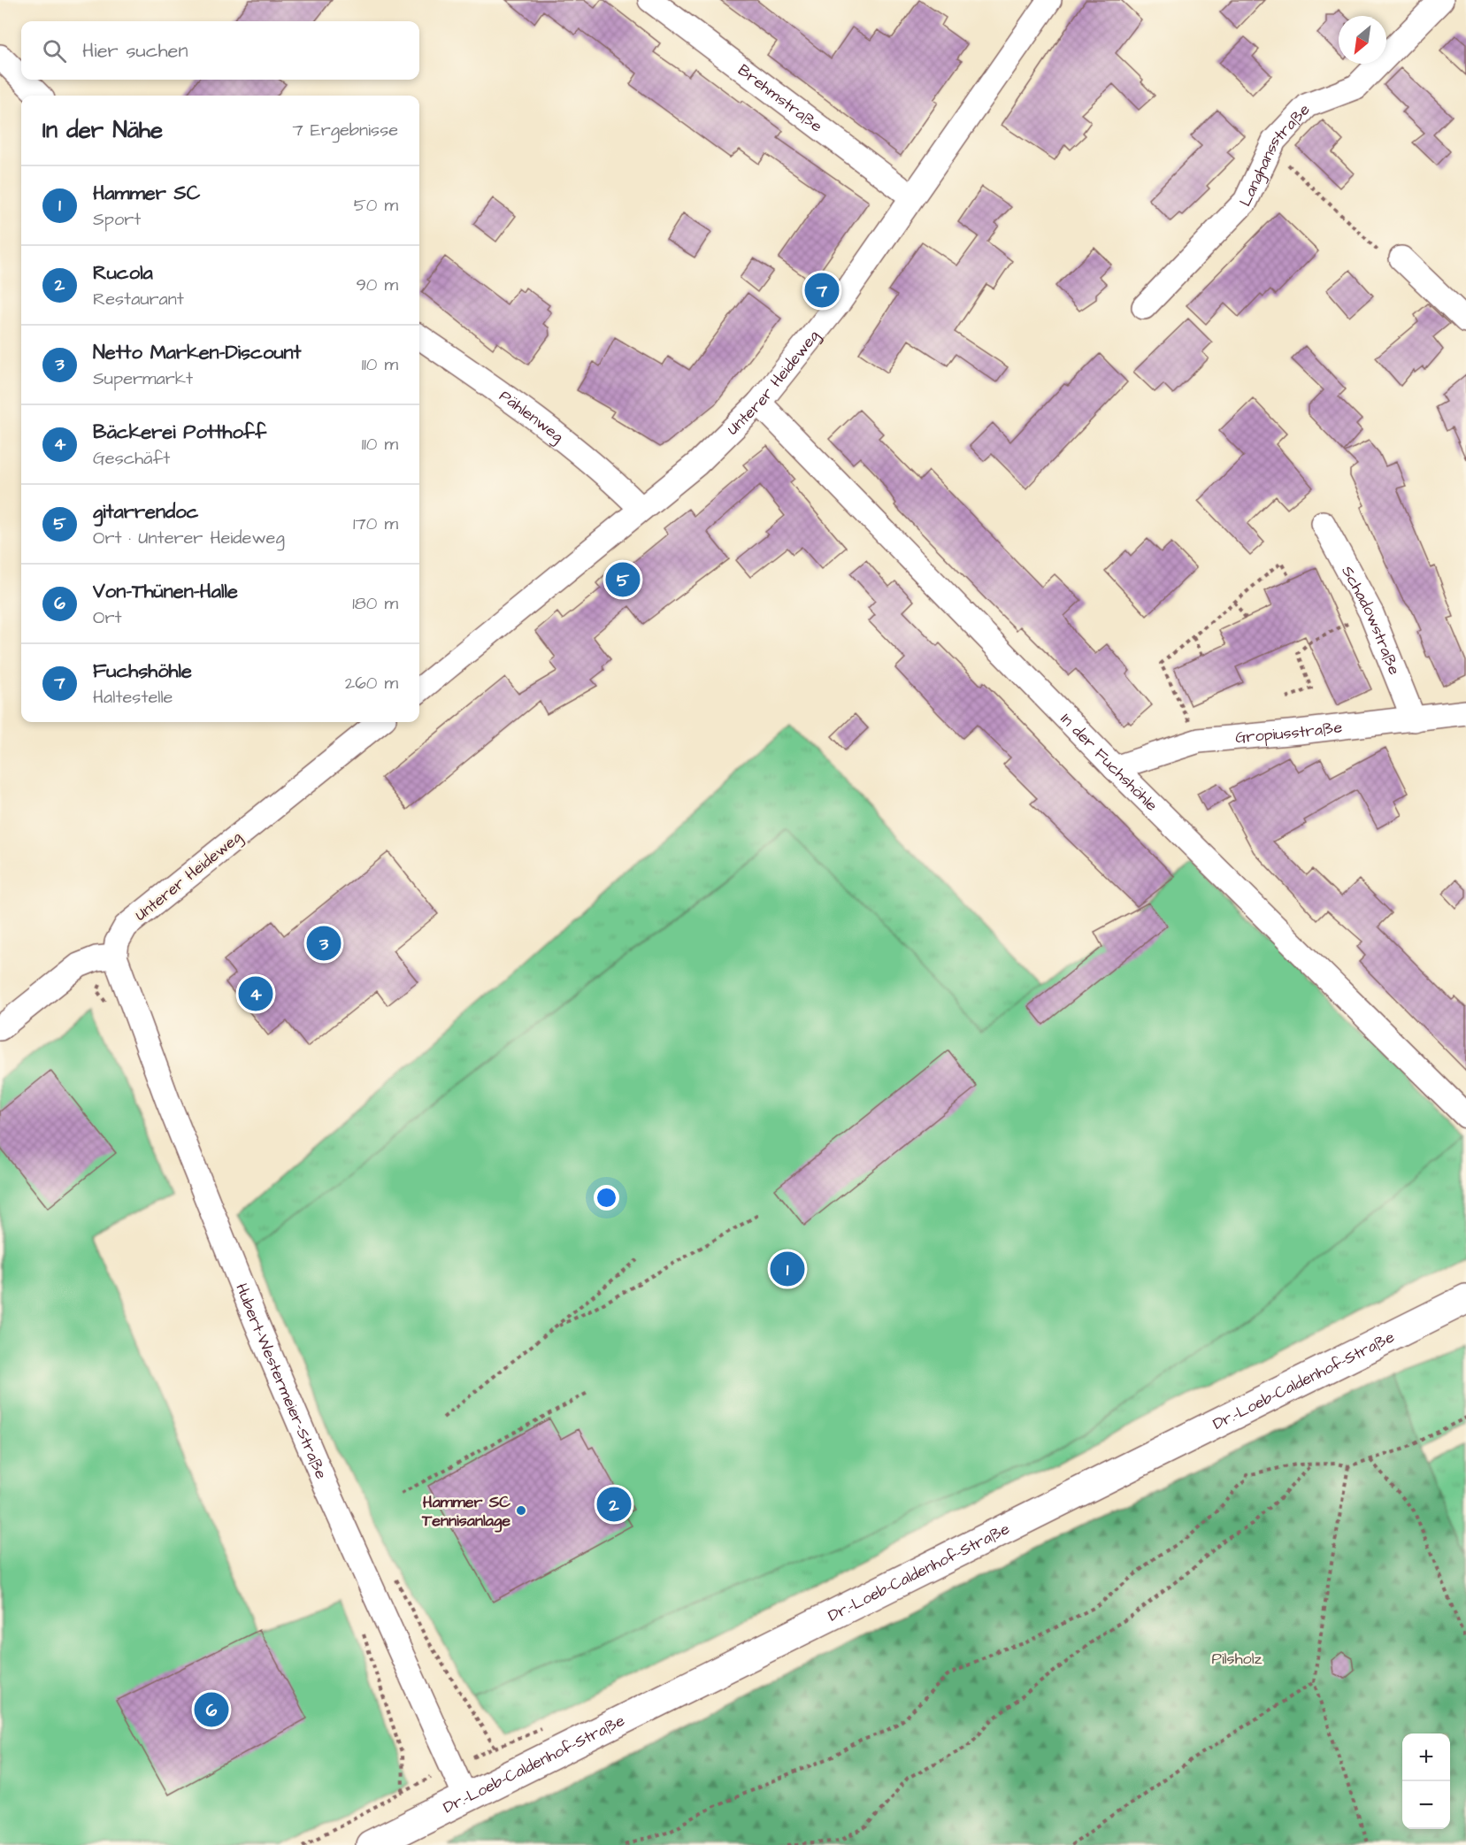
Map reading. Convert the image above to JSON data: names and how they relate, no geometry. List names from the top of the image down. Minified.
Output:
{"streets":{"main road":["Dr.-Loeb-Caldenhof-Straße"],"street":["Brehmstraße","Langhansstraße","Unterer Heideweg","Pählenweg","Schadowstraße","Gropiusstraße","In der Fuchshöhle","Hubert-Westermeier-Straße"]},"crossings":[["Brehmstraße","Unterer Heideweg"],["Unterer Heideweg","Pählenweg"],["Unterer Heideweg","In der Fuchshöhle"],["Unterer Heideweg","Hubert-Westermeier-Straße"],["Schadowstraße","Gropiusstraße"],["Gropiusstraße","In der Fuchshöhle"],["Hubert-Westermeier-Straße","Dr.-Loeb-Caldenhof-Straße"]],"parks":["Pilsholz"],"places":["Hammer SC Tennisanlage"],"north":"bottom left","page":{"search":"Hier suchen","heading":["In der Nähe","7 Ergebnisse"],"list":[{"mark":"1","name":"Hammer SC","note":"Sport","value":"50 m"},{"mark":"2","name":"Rucola","note":"Restaurant","value":"90 m"},{"mark":"3","name":"Netto Marken-Discount","note":"Supermarkt","value":"110 m"},{"mark":"4","name":"Bäckerei Potthoff","note":"Geschäft","value":"110 m"},{"mark":"5","name":"gitarrendoc","note":"Ort · Unterer Heideweg","value":"170 m"},{"mark":"6","name":"Von-Thünen-Halle","note":"Ort","value":"180 m"},{"mark":"7","name":"Fuchshöhle","note":"Haltestelle","value":"260 m"}],"pins":["7","5","3","4","1","2","6"],"map_buttons":["+","−"]}}
